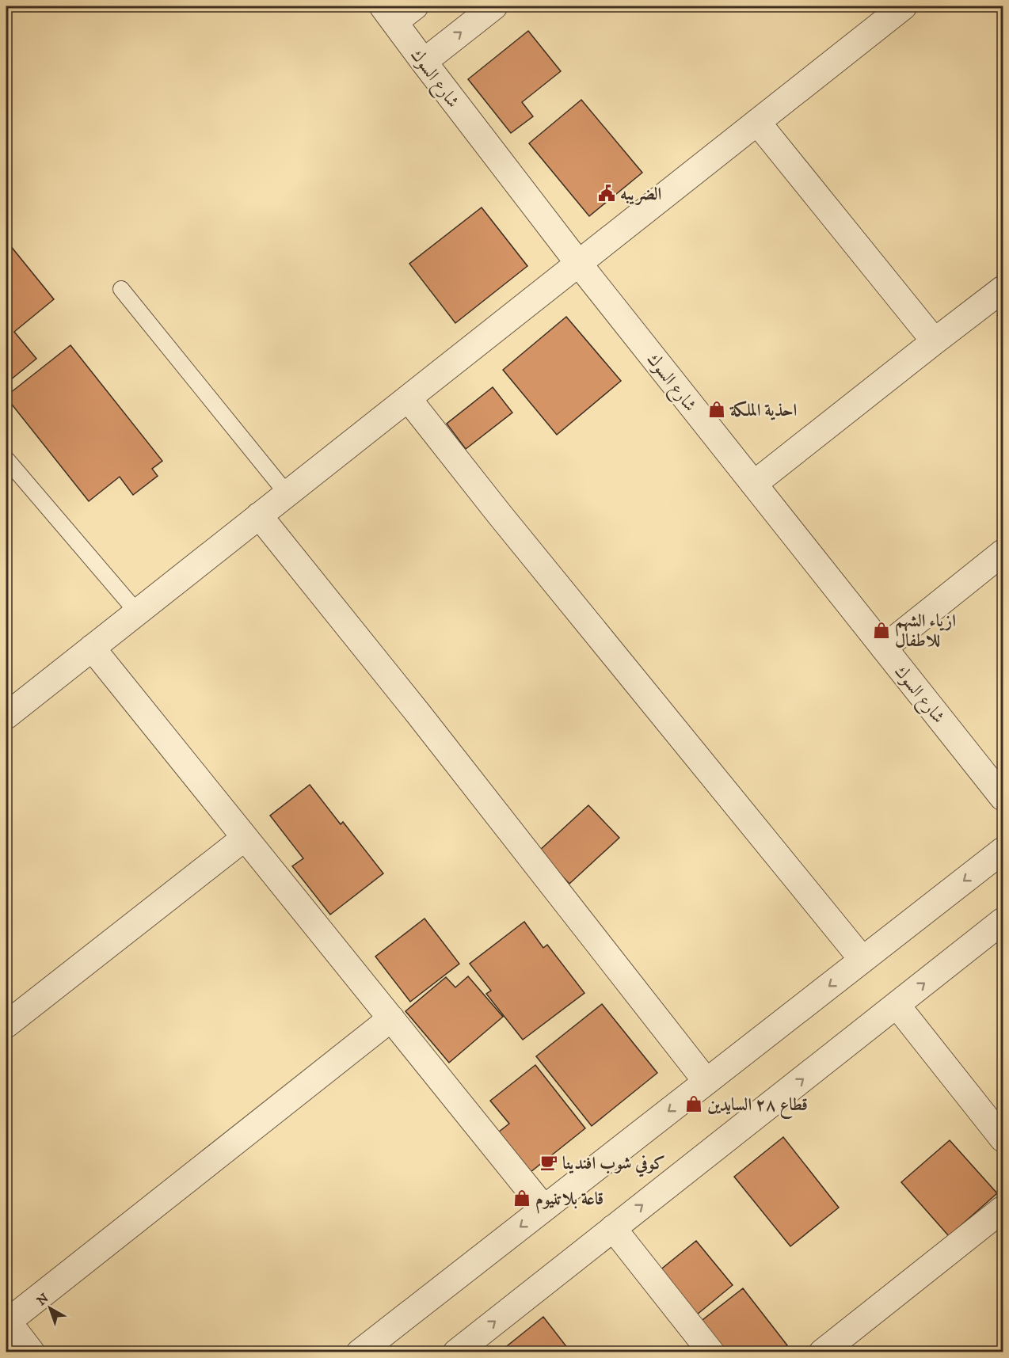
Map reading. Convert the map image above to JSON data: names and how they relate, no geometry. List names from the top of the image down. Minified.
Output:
{"streets":{"street":["شارع السوك"]},"places":{"public building":["الضريبه"],"shop":["احذية الملكة","ازياء الشهم للاطفال","قطاع ٢٨ السايدين","قاعة بلاتنيوم"],"cafe":["كوفي شوب افندينا"]},"north":"top left"}
